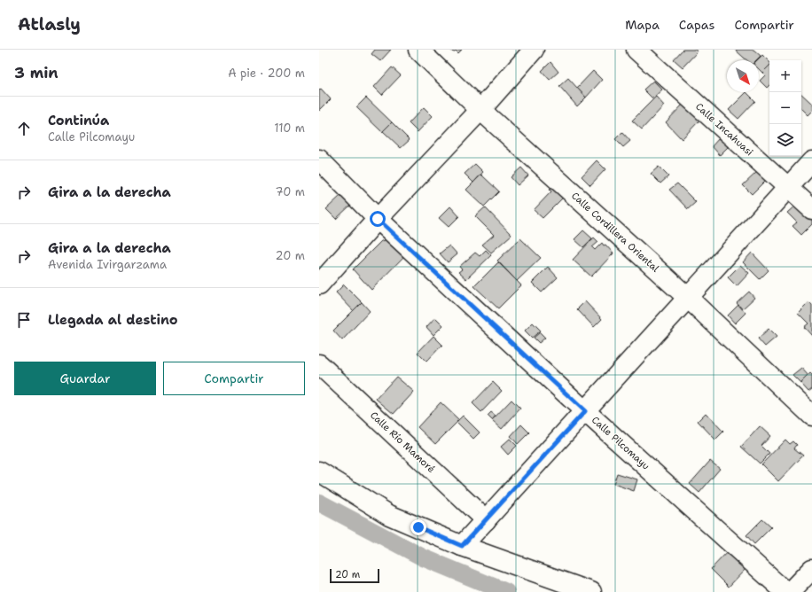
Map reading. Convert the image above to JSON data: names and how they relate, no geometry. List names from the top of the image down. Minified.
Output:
{"streets":{"street":["Calle Incahuasi","Calle Cordillera Oriental","Calle Río Mamoré","Calle Pilcomayu"]},"scale_bar":"20 m","north":"bottom right","page":{"header":"Atlasly","nav":["Mapa","Capas","Compartir"],"heading":["3 min","A pie · 200 m"],"map_buttons":["+","−"],"list":[["Continúa","Calle Pilcomayu","110 m"],["Gira a la derecha","70 m"],["Gira a la derecha","Avenida Ivirgarzama","20 m"],"Llegada al destino"],"buttons":["Guardar","Compartir"],"scale":"20 m"}}
